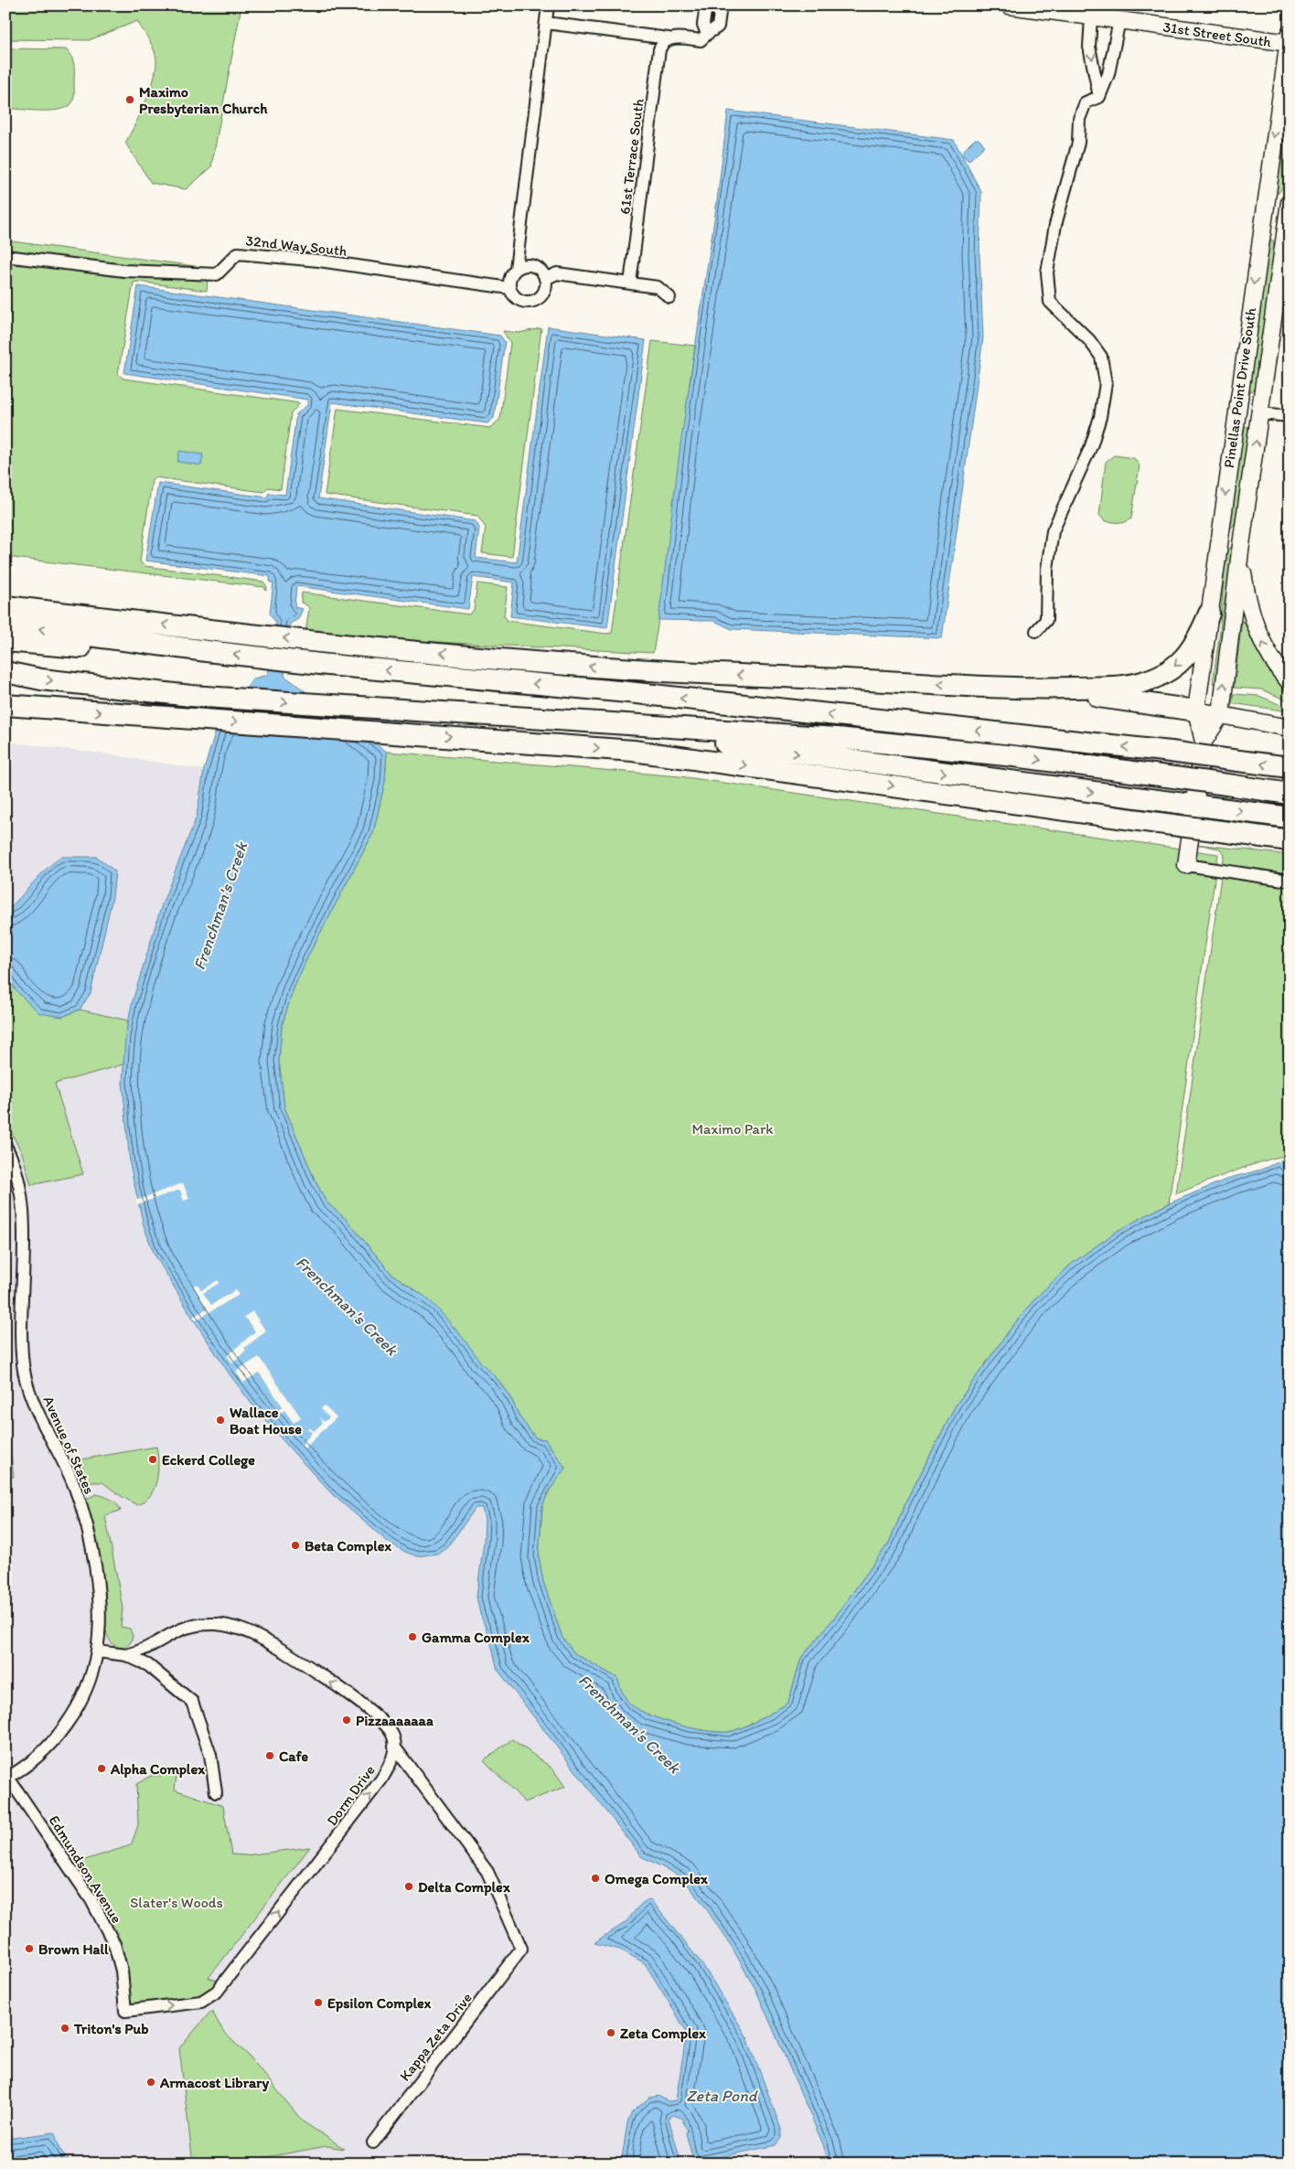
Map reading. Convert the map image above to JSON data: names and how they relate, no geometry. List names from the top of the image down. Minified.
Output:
{"streets":{"street":["31st Street South","61st Terrace South","32nd Way South","Pinellas Point Drive South","Avenue of States","Dorm Drive","Edmundson Avenue","Kappa Zeta Drive"]},"crossings":[["31st Street South","Pinellas Point Drive South"],["Avenue of States","Edmundson Avenue"],["Dorm Drive","Edmundson Avenue"],["Dorm Drive","Kappa Zeta Drive"]],"one_way":["Dorm Drive"],"water":["Frenchman's Creek","Zeta Pond"],"parks":["Maximo Park","Slater's Woods"],"places":["Maximo Presbyterian Church","Wallace Boat House","Eckerd College","Beta Complex","Gamma Complex","Pizzaaaaaaa","Cafe","Alpha Complex","Omega Complex","Delta Complex","Brown Hall","Epsilon Complex","Triton's Pub","Zeta Complex","Armacost Library"]}
